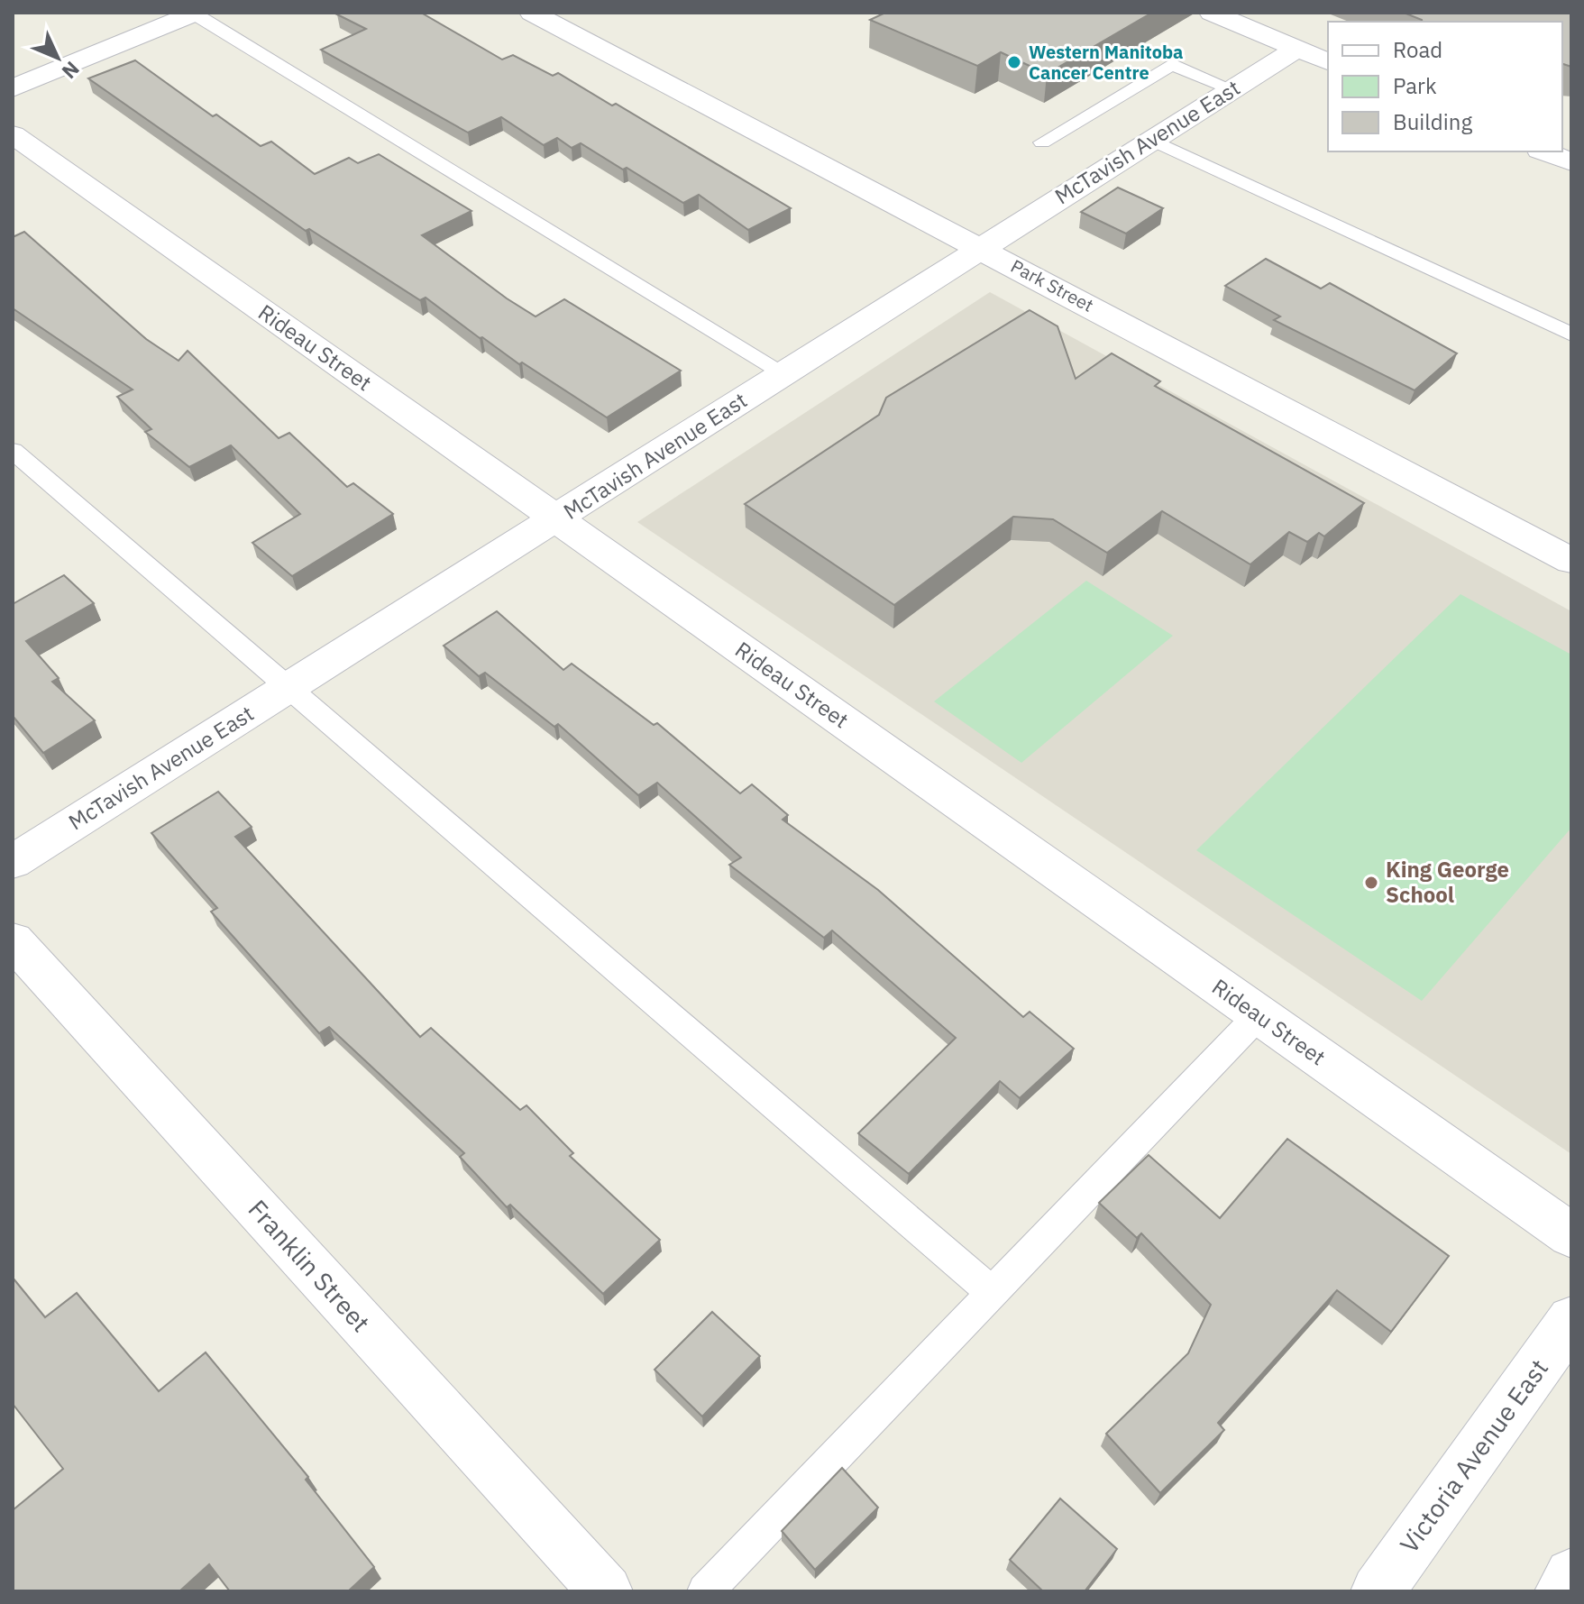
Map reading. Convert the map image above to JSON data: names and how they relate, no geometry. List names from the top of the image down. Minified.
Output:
{"streets":{"street":["McTavish Avenue East","Park Street","Rideau Street","Franklin Street","Victoria Avenue East"]},"crossings":[["McTavish Avenue East","Park Street"],["McTavish Avenue East","Rideau Street"]],"places":["Western Manitoba Cancer Centre","King George School"],"legend":["Road","Park","Building"],"north":"bottom right"}
